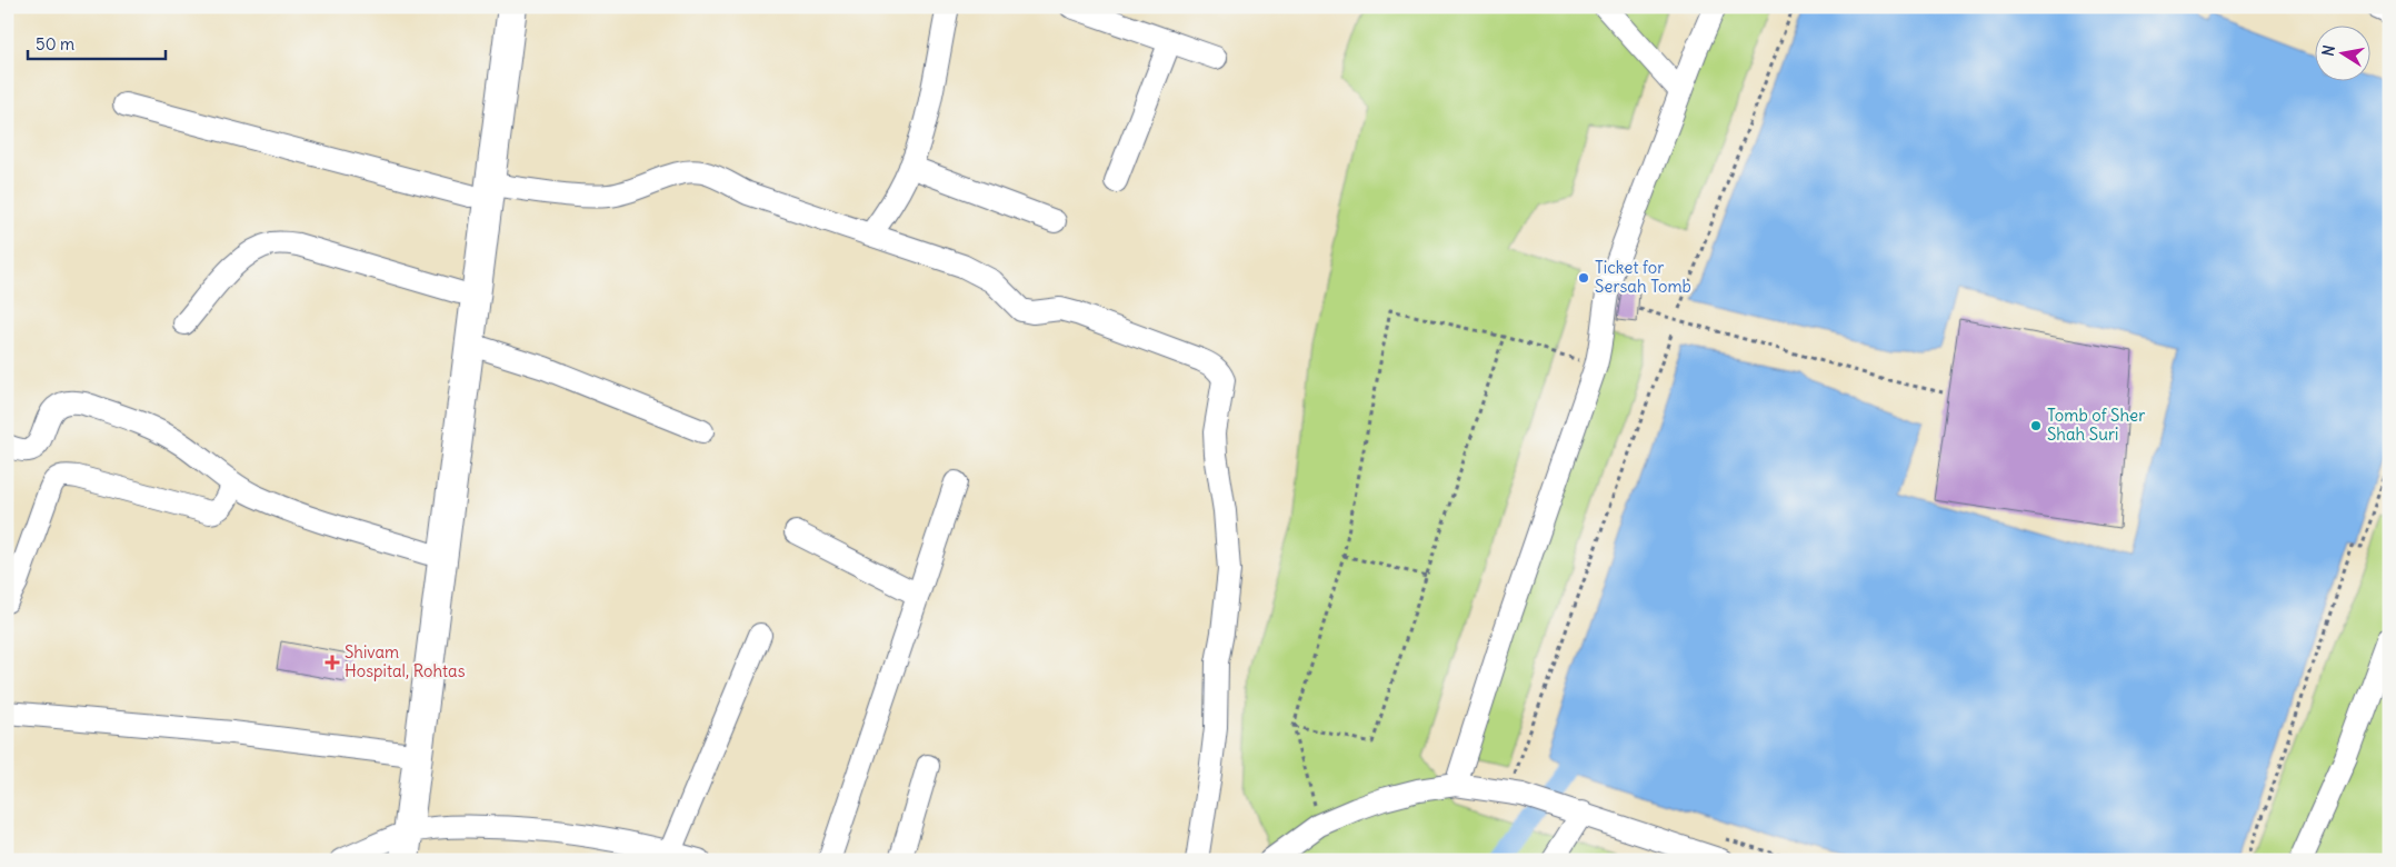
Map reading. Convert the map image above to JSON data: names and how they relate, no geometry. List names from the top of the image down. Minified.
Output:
{"places":{"other":["Ticket for Sersah Tomb","Tomb of Sher Shah Suri"],"health":["Shivam Hospital, Rohtas"]},"scale_bar":"50 m","north":"left"}
